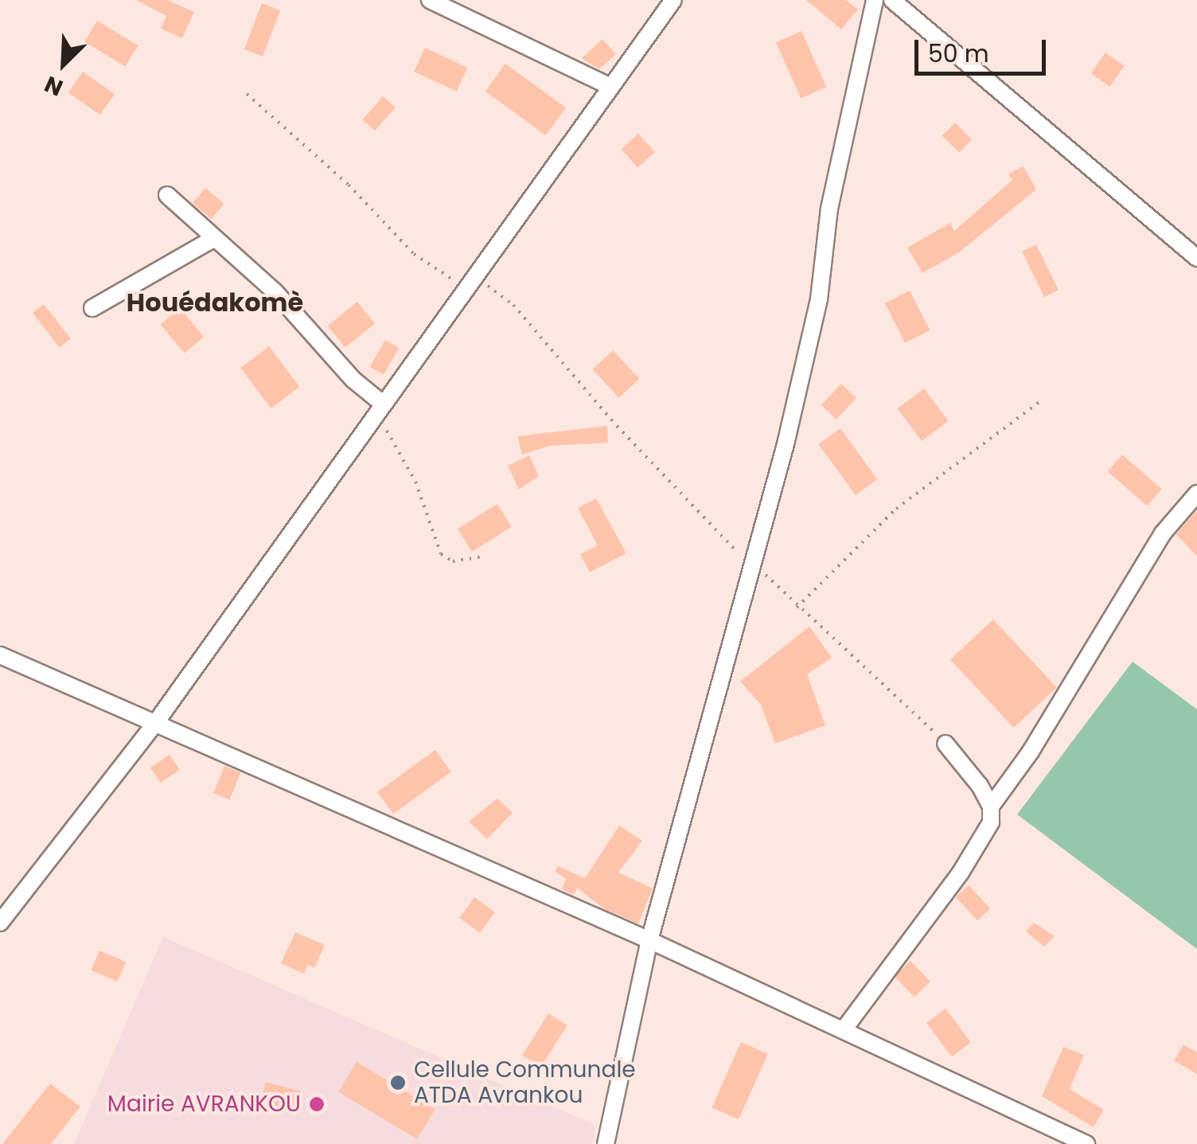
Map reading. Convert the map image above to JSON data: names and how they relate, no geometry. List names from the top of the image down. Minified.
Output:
{"districts":["Houédakomè"],"places":["Cellule Communale ATDA Avrankou","Mairie AVRANKOU"],"scale_bar":"50 m","north":"bottom left"}
